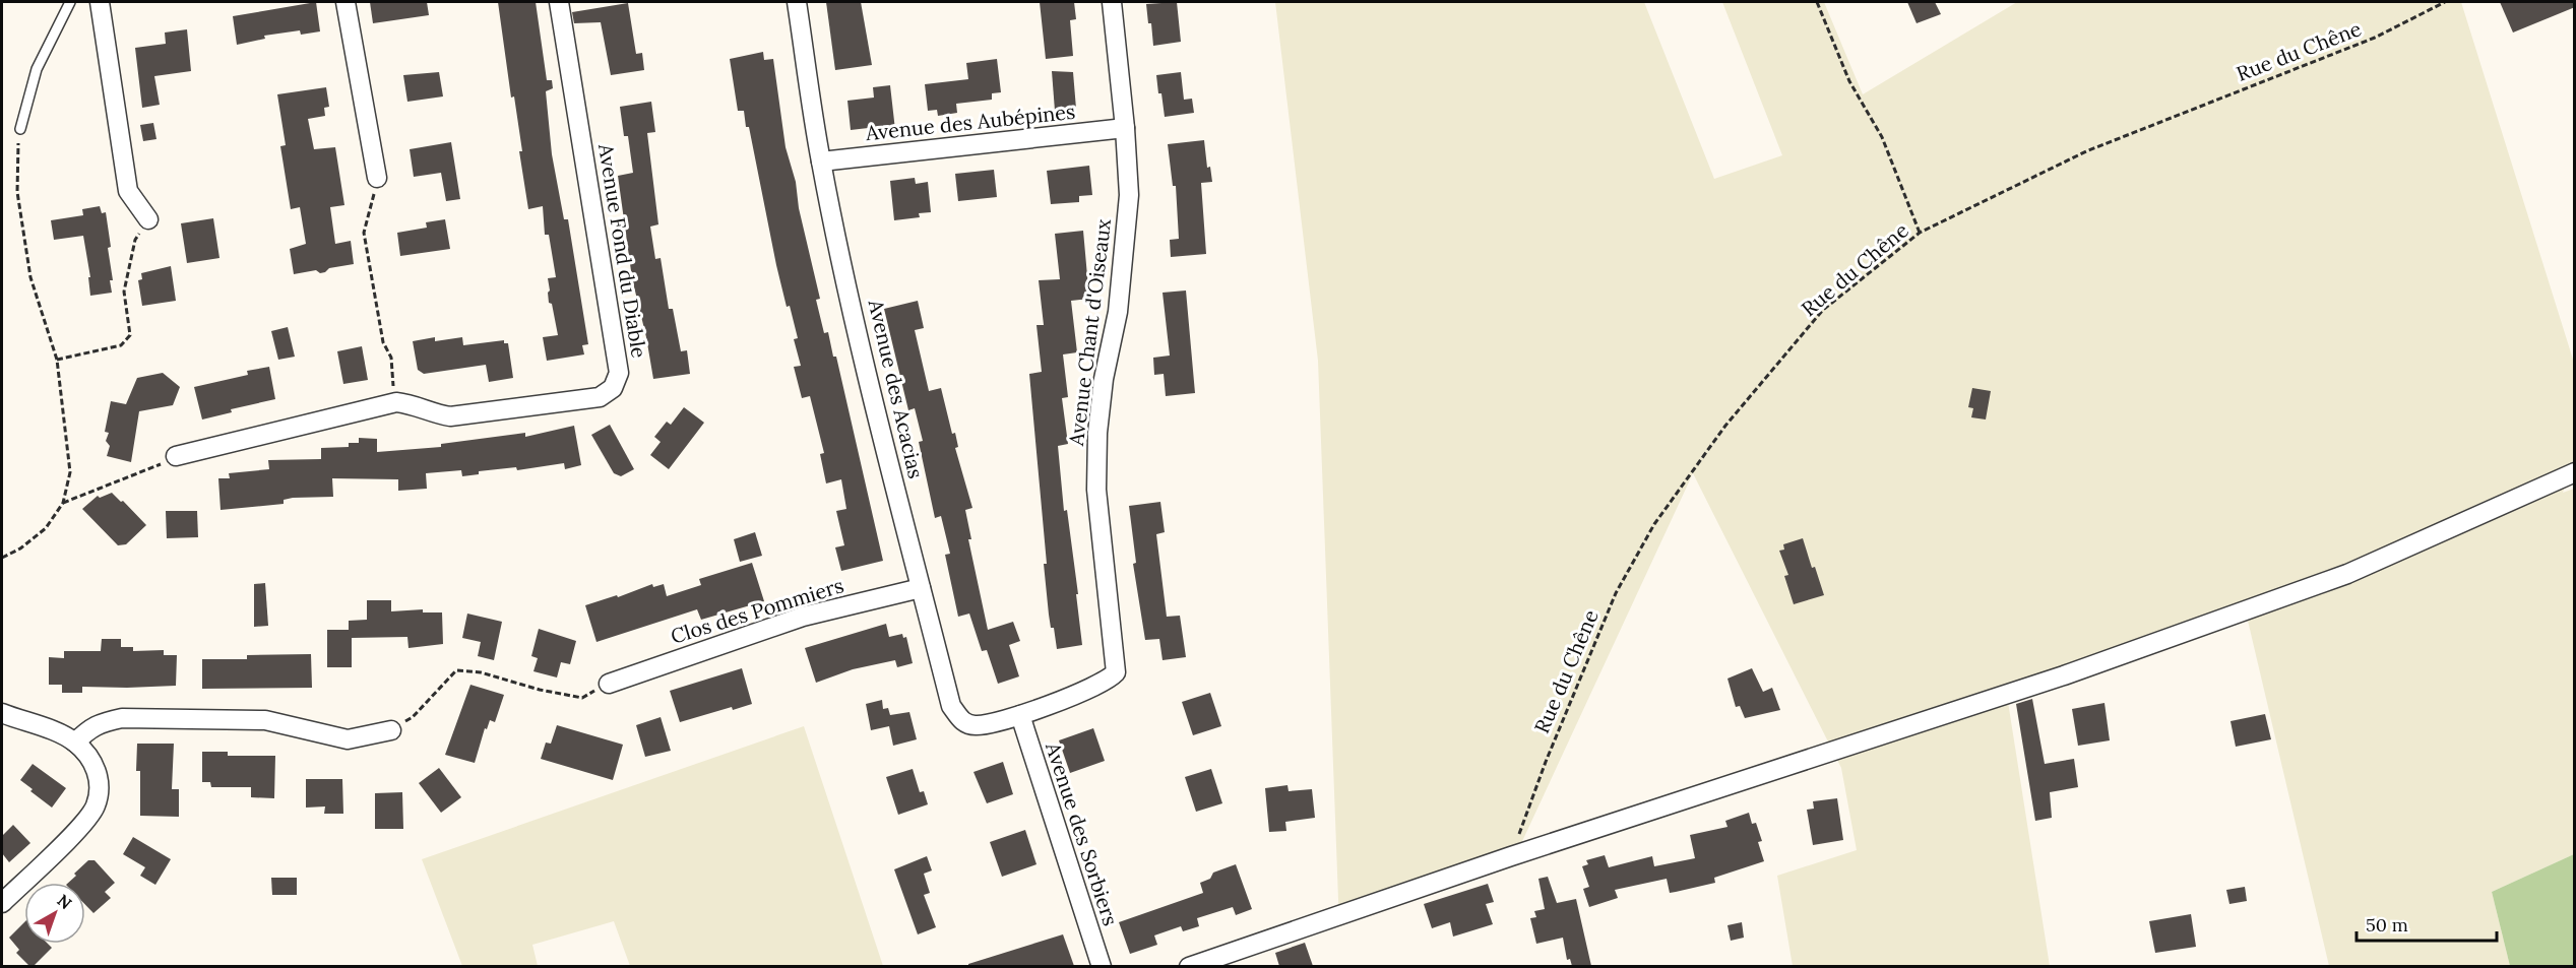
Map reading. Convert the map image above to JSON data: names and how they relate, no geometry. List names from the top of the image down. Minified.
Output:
{"streets":{"street":["Avenue des Aubépines","Avenue Fond du Diable","Avenue Chant d'Oiseaux","Avenue des Acacias","Clos des Pommiers","Avenue des Sorbiers"],"path":["Rue du Chêne"]},"crossings":[["Avenue des Aubépines","Avenue Chant d'Oiseaux"],["Avenue des Aubépines","Avenue des Acacias"],["Avenue Chant d'Oiseaux","Avenue des Acacias"],["Avenue Chant d'Oiseaux","Avenue des Sorbiers"],["Avenue des Acacias","Clos des Pommiers"],["Avenue des Acacias","Avenue des Sorbiers"]],"scale_bar":"50 m","north":"top right"}
